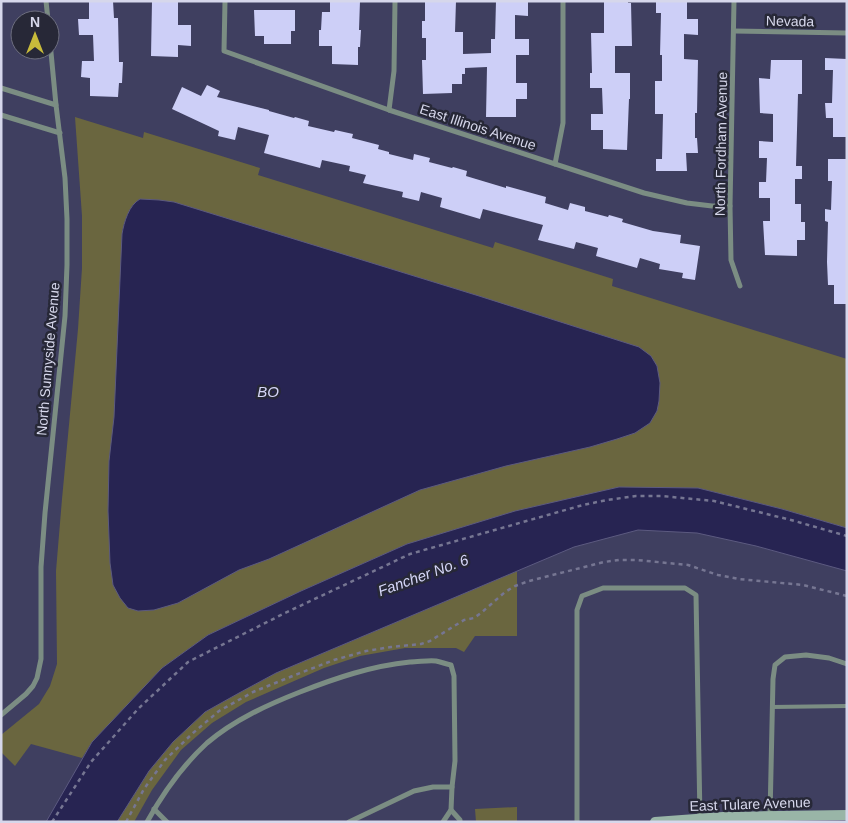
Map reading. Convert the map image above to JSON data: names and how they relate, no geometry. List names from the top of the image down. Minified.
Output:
{"streets":{"street":["Nevada","East Illinois Avenue","North Fordham Avenue","North Sunnyside Avenue","East Tulare Avenue"]},"crossings":[["Nevada","North Fordham Avenue"],["East Illinois Avenue","North Fordham Avenue"]],"water":["BO","Fancher No. 6"],"north":"top"}
